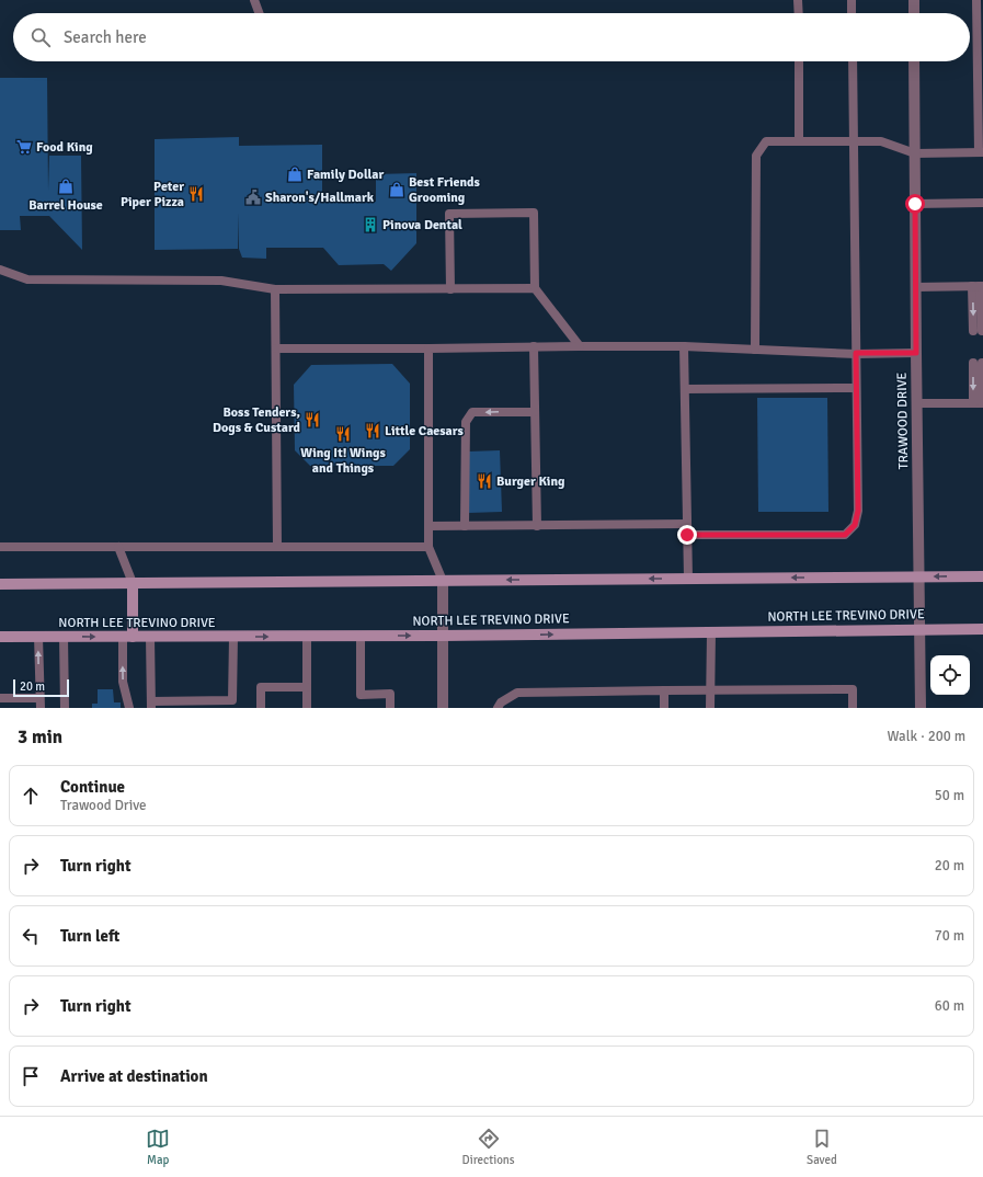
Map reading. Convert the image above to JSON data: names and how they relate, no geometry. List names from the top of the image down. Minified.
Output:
{"streets":{"main road":["NORTH LEE TREVINO DRIVE"],"street":["TRAWOOD DRIVE"]},"crossings":[["TRAWOOD DRIVE","NORTH LEE TREVINO DRIVE"]],"places":{"supermarket":["Food King"],"shop":["Family Dollar","Barrel House","Best Friends Grooming"],"restaurant":["Peter Piper Pizza","Boss Tenders, Dogs & Custard","Little Caesars","Wing It! Wings and Things","Burger King"],"public building":["Sharon's/Hallmark"],"building":["Pinova Dental"]},"scale_bar":"20 m","page":{"search":"Search here","scale":"20 m","heading":["3 min","Walk · 200 m"],"list":[["Continue","Trawood Drive","50 m"],["Turn right","20 m"],["Turn left","70 m"],["Turn right","60 m"],"Arrive at destination"],"nav":["Map","Directions","Saved"]}}
